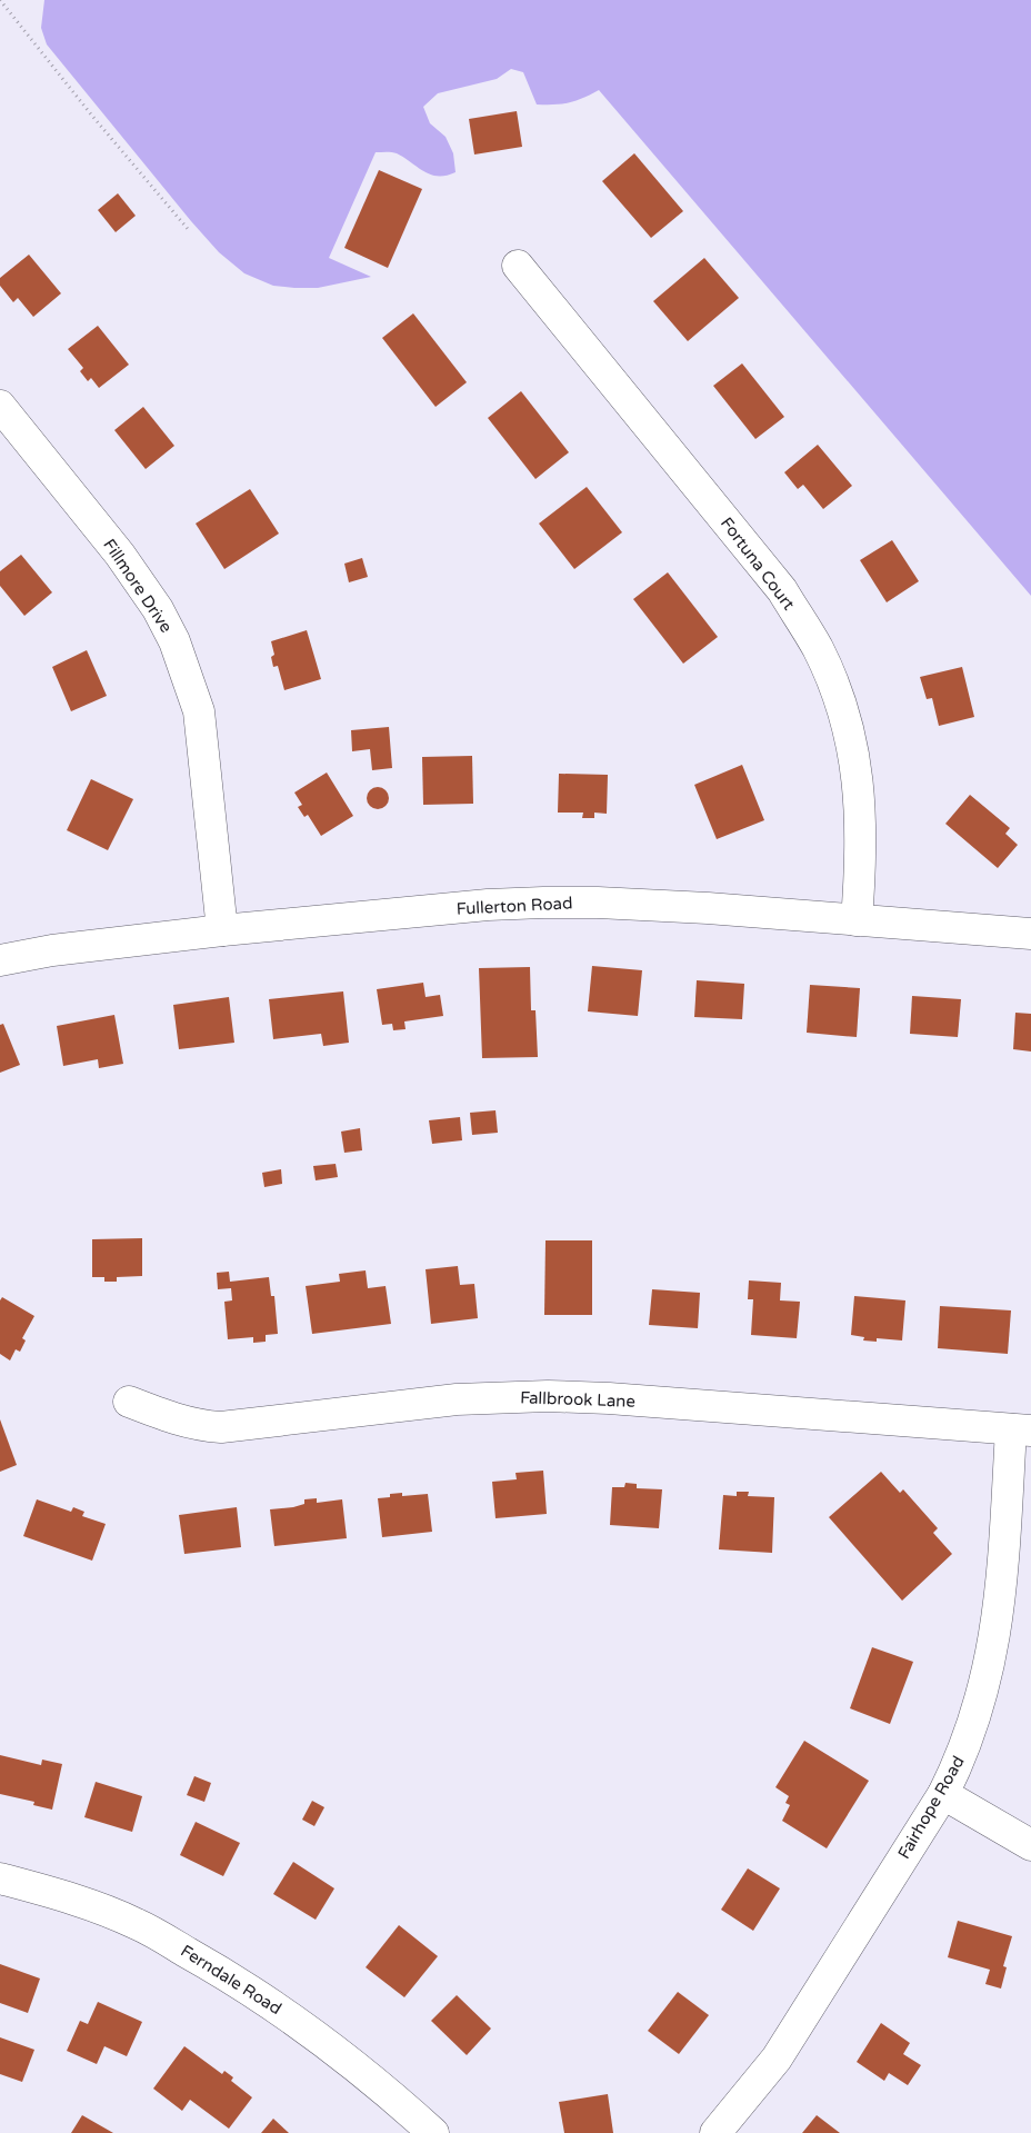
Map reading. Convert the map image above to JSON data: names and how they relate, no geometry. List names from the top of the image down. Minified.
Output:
{"streets":{"street":["Fortuna Court","Fillmore Drive","Fullerton Road","Fallbrook Lane","Fairhope Road","Ferndale Road"]},"crossings":[["Fortuna Court","Fullerton Road"],["Fillmore Drive","Fullerton Road"],["Fallbrook Lane","Fairhope Road"]]}
